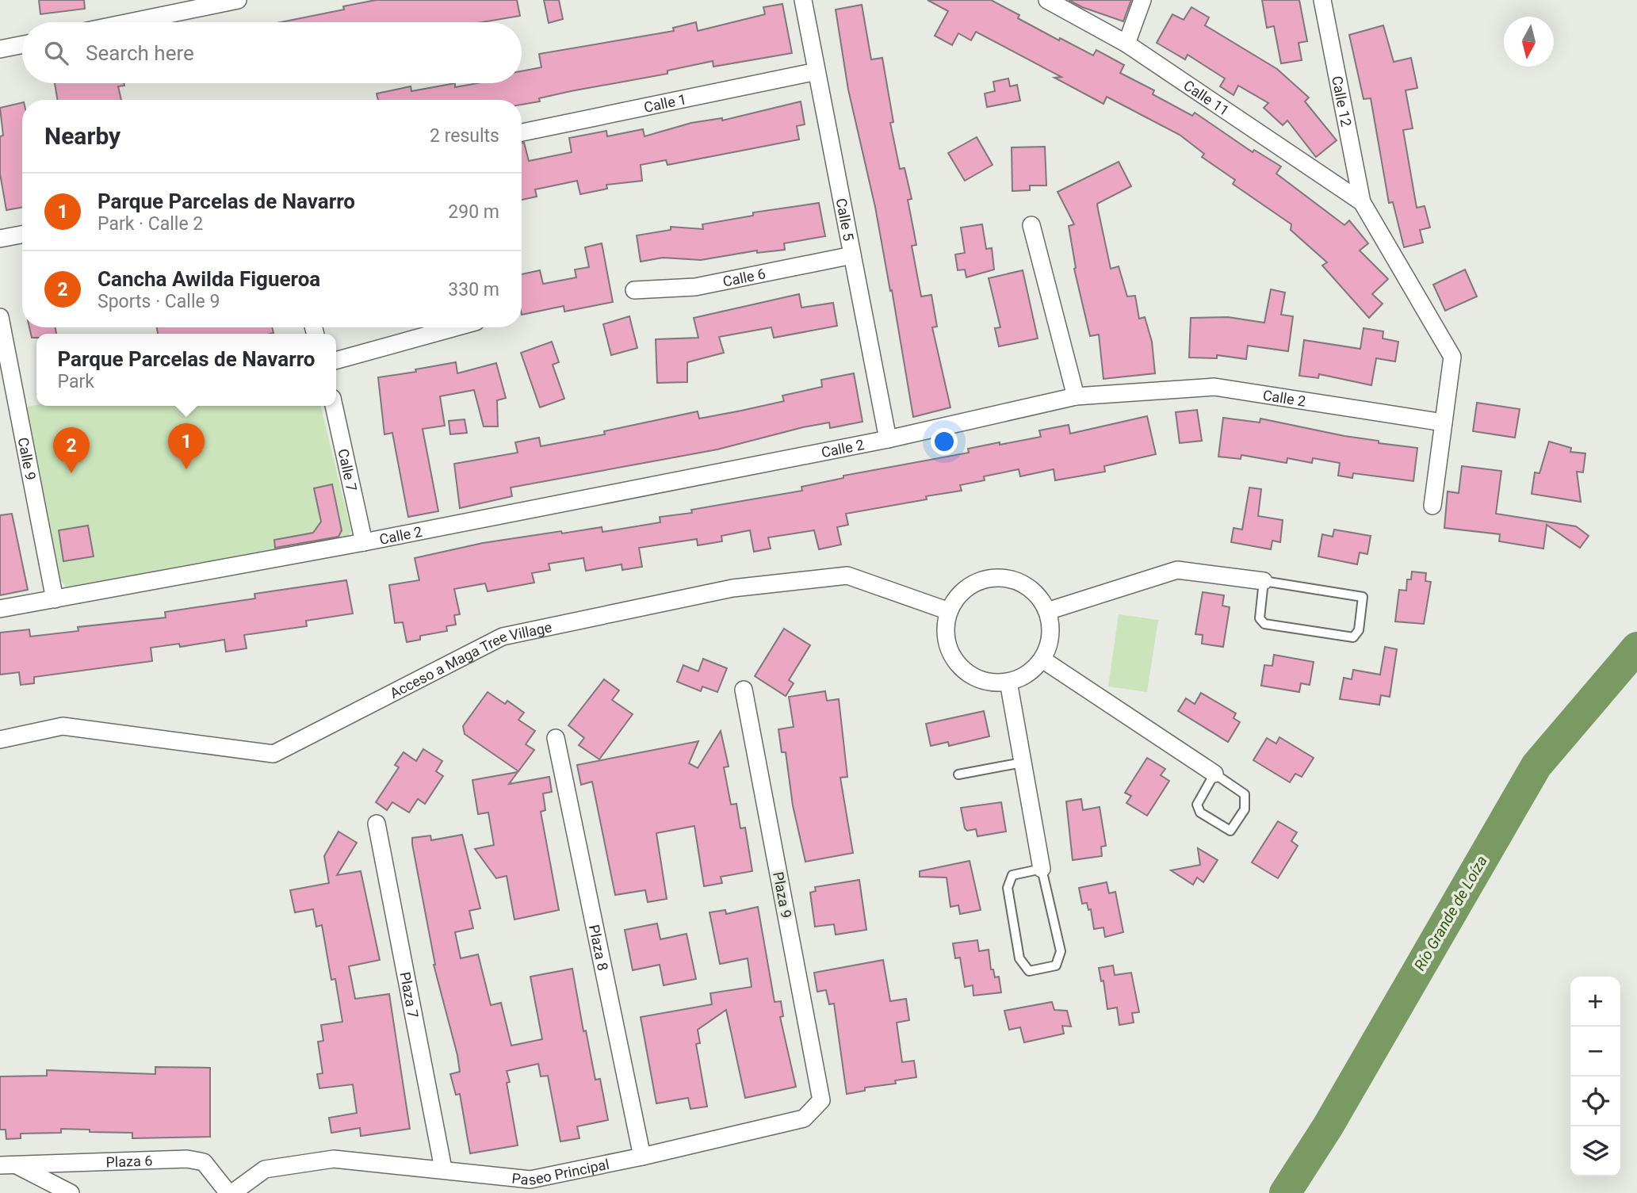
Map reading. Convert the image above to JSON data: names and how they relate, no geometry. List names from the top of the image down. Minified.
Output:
{"streets":{"street":["Calle 11","Calle 12","Calle 1","Calle 5","Calle 6","Calle 2","Calle 9","Calle 7","Acceso a Maga Tree Village","Plaza 9","Plaza 8","Plaza 7","Plaza 6","Paseo Principal"]},"crossings":[["Calle 11","Calle 12"],["Calle 1","Calle 5"],["Calle 5","Calle 6"],["Calle 5","Calle 2"],["Calle 2","Calle 9"],["Calle 2","Calle 7"],["Plaza 9","Paseo Principal"],["Plaza 8","Paseo Principal"],["Plaza 7","Paseo Principal"]],"water":["Río Grande de Loíza"],"north":"bottom","page":{"search":"Search here","heading":["Nearby","2 results"],"list":[{"mark":"1","name":"Parque Parcelas de Navarro","note":"Park · Calle 2","value":"290 m"},{"mark":"2","name":"Cancha Awilda Figueroa","note":"Sports · Calle 9","value":"330 m"}],"popup":["Parque Parcelas de Navarro","Park"],"pins":["1","2"],"map_buttons":["+","−"]}}
